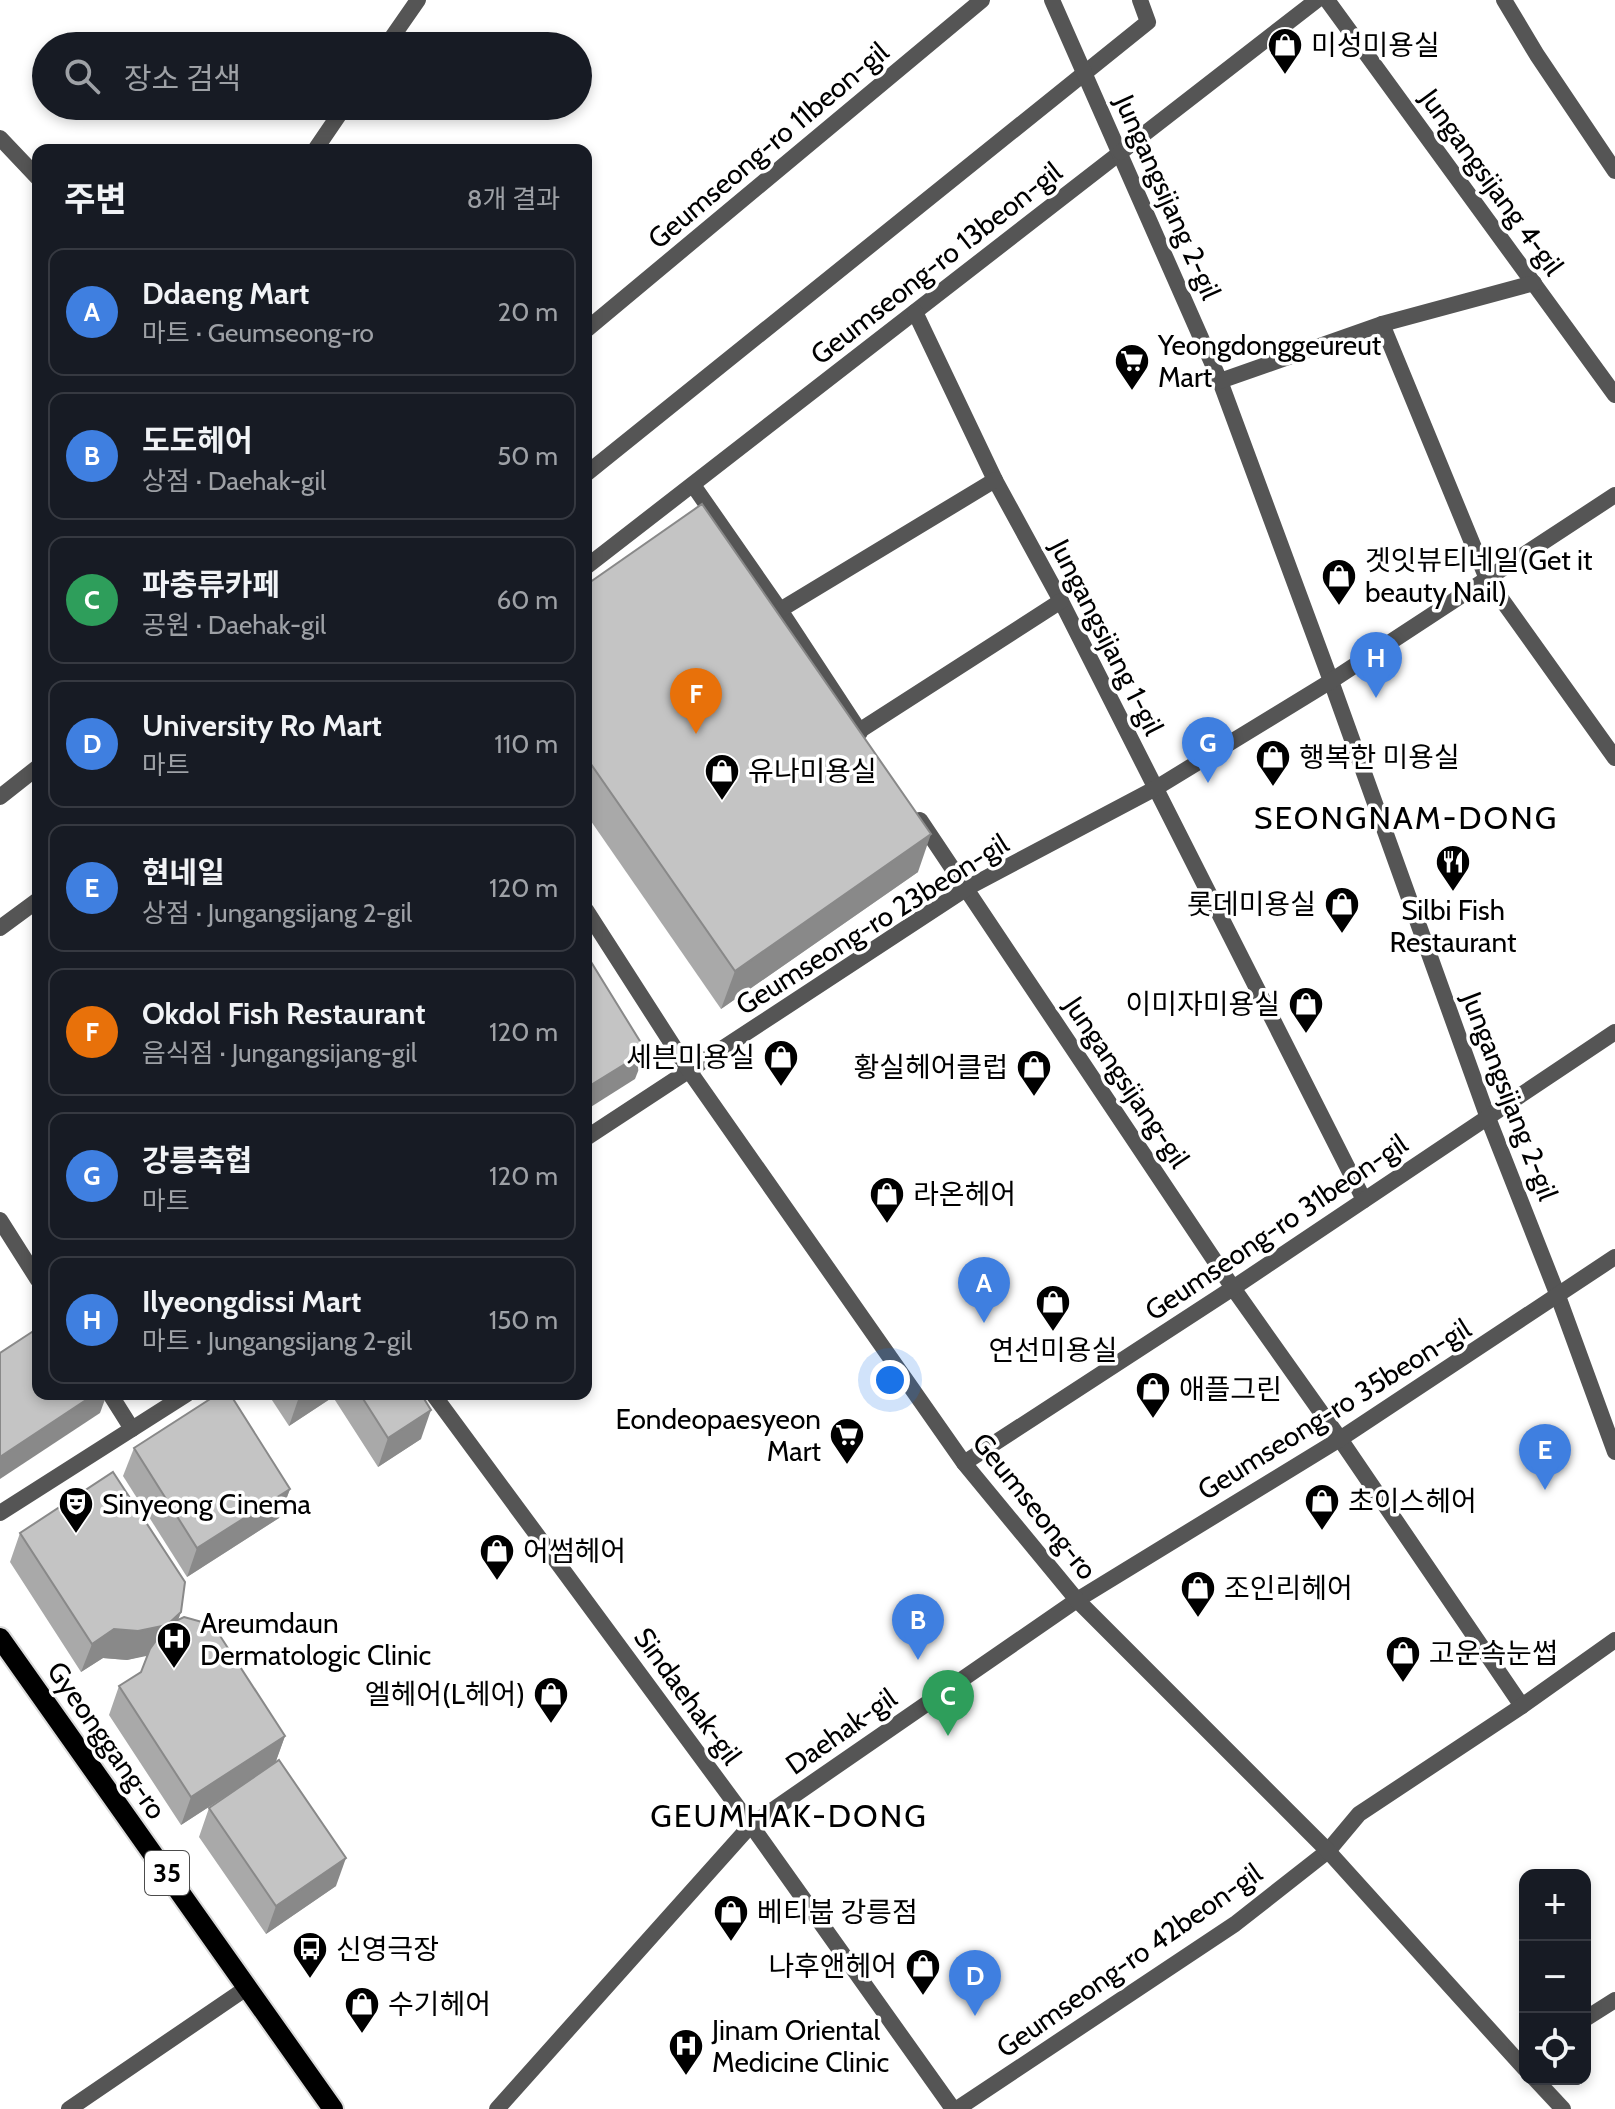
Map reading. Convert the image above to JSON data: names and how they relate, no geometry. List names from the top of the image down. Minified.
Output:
{"streets":{"main road":["Gyeonggang-ro","35"],"street":["Geumseong-ro 11beon-gil","Jungangsijang 4-gil","Jungangsijang 2-gil","Geumseong-ro 13beon-gil","Jungangsijang 1-gil","Geumseong-ro 23beon-gil","Jungangsijang-gil","Geumseong-ro 31beon-gil","Geumseong-ro 35beon-gil","Geumseong-ro","Sindaehak-gil","Daehak-gil","Geumseong-ro 42beon-gil"]},"crossings":[["Jungangsijang 2-gil","Geumseong-ro 13beon-gil"],["Jungangsijang 2-gil","Geumseong-ro 23beon-gil"],["Jungangsijang 2-gil","Geumseong-ro 31beon-gil"],["Jungangsijang 2-gil","Geumseong-ro 35beon-gil"],["Geumseong-ro 13beon-gil","Jungangsijang 1-gil"],["Jungangsijang 1-gil","Geumseong-ro 23beon-gil"],["Jungangsijang 1-gil","Geumseong-ro 31beon-gil"],["Geumseong-ro 23beon-gil","Jungangsijang-gil"],["Geumseong-ro 23beon-gil","Geumseong-ro"],["Jungangsijang-gil","Geumseong-ro 31beon-gil"],["Jungangsijang-gil","Geumseong-ro 35beon-gil"],["Jungangsijang-gil","Geumseong-ro 42beon-gil"],["Geumseong-ro 31beon-gil","Geumseong-ro"],["Geumseong-ro 35beon-gil","Geumseong-ro"],["Geumseong-ro 35beon-gil","Daehak-gil"],["Geumseong-ro","Daehak-gil"],["Geumseong-ro","Geumseong-ro 42beon-gil"],["Sindaehak-gil","Daehak-gil"],["Sindaehak-gil","Geumseong-ro 42beon-gil"]],"districts":["SEONGNAM-DONG","GEUMHAK-DONG"],"places":{"shop":["미성미용실","겟잇뷰티네일(Get it beauty Nail)","행복한 미용실","유나미용실","롯데미용실","이미자미용실","세븐미용실","황실헤어클럽","라온헤어","연선미용실","애플그린","초이스헤어","어썸헤어","조인리헤어","고운속눈썹","엘헤어(L헤어)","베티붑 강릉점","나후앤헤어","수기헤어"],"supermarket":["Yeongdonggeureut Mart","Eondeopaesyeon Mart"],"restaurant":["Silbi Fish Restaurant"],"theatre":["Sinyeong Cinema"],"hospital":["Areumdaun Dermatologic Clinic","Jinam Oriental Medicine Clinic"],"bus stop":["신영극장"]},"page":{"search":"장소 검색","heading":["주변","8개 결과"],"list":[{"mark":"A","name":"Ddaeng Mart","note":"마트 · Geumseong-ro","value":"20 m"},{"mark":"B","name":"도도헤어","note":"상점 · Daehak-gil","value":"50 m"},{"mark":"C","name":"파충류카페","note":"공원 · Daehak-gil","value":"60 m"},{"mark":"D","name":"University Ro Mart","note":"마트","value":"110 m"},{"mark":"E","name":"현네일","note":"상점 · Jungangsijang 2-gil","value":"120 m"},{"mark":"F","name":"Okdol Fish Restaurant","note":"음식점 · Jungangsijang-gil","value":"120 m"},{"mark":"G","name":"강릉축협","note":"마트","value":"120 m"},{"mark":"H","name":"Ilyeongdissi Mart","note":"마트 · Jungangsijang 2-gil","value":"150 m"}],"pins":["H","F","G","A","E","B","C","D"],"map_buttons":["+","−"]}}
